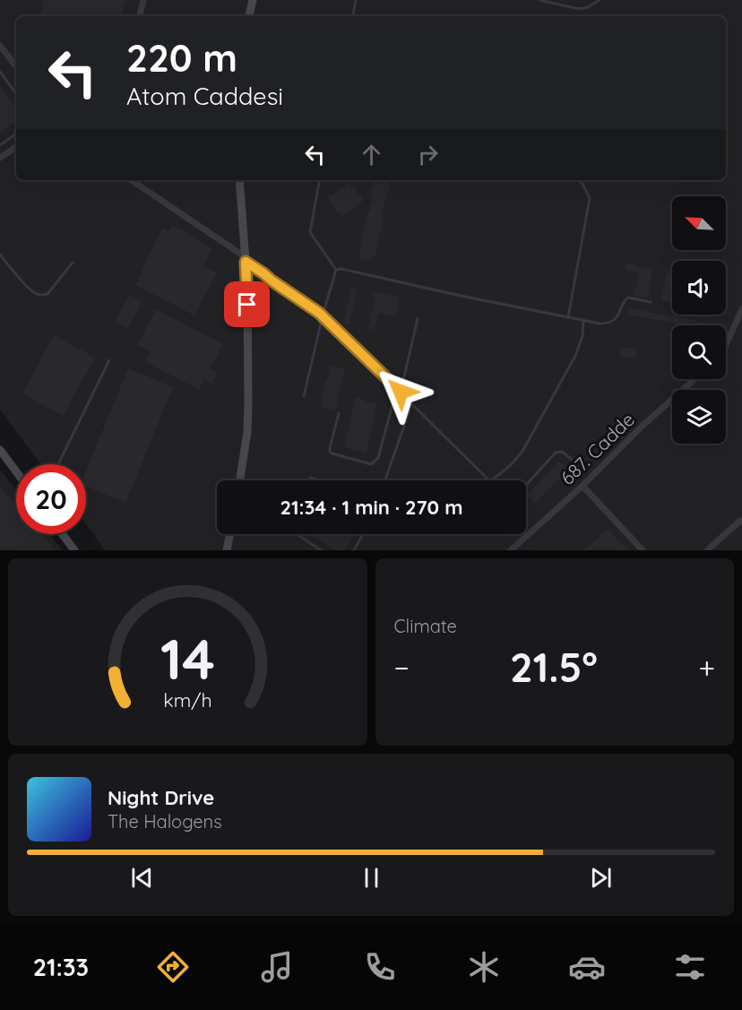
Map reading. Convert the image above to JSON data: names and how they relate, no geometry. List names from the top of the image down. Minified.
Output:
{"streets":{"street":["687. Cadde"]},"north":"top left","page":{"turn":["220 m","Atom Caddesi"],"limit":"20","trip":"21:34 · 1 min · 270 m","tile":"Climate","heat":["−","21.5°","+"],"song":["Night Drive","The Halogens"],"tabs":"21:33","gauge":["14","km/h"]}}
